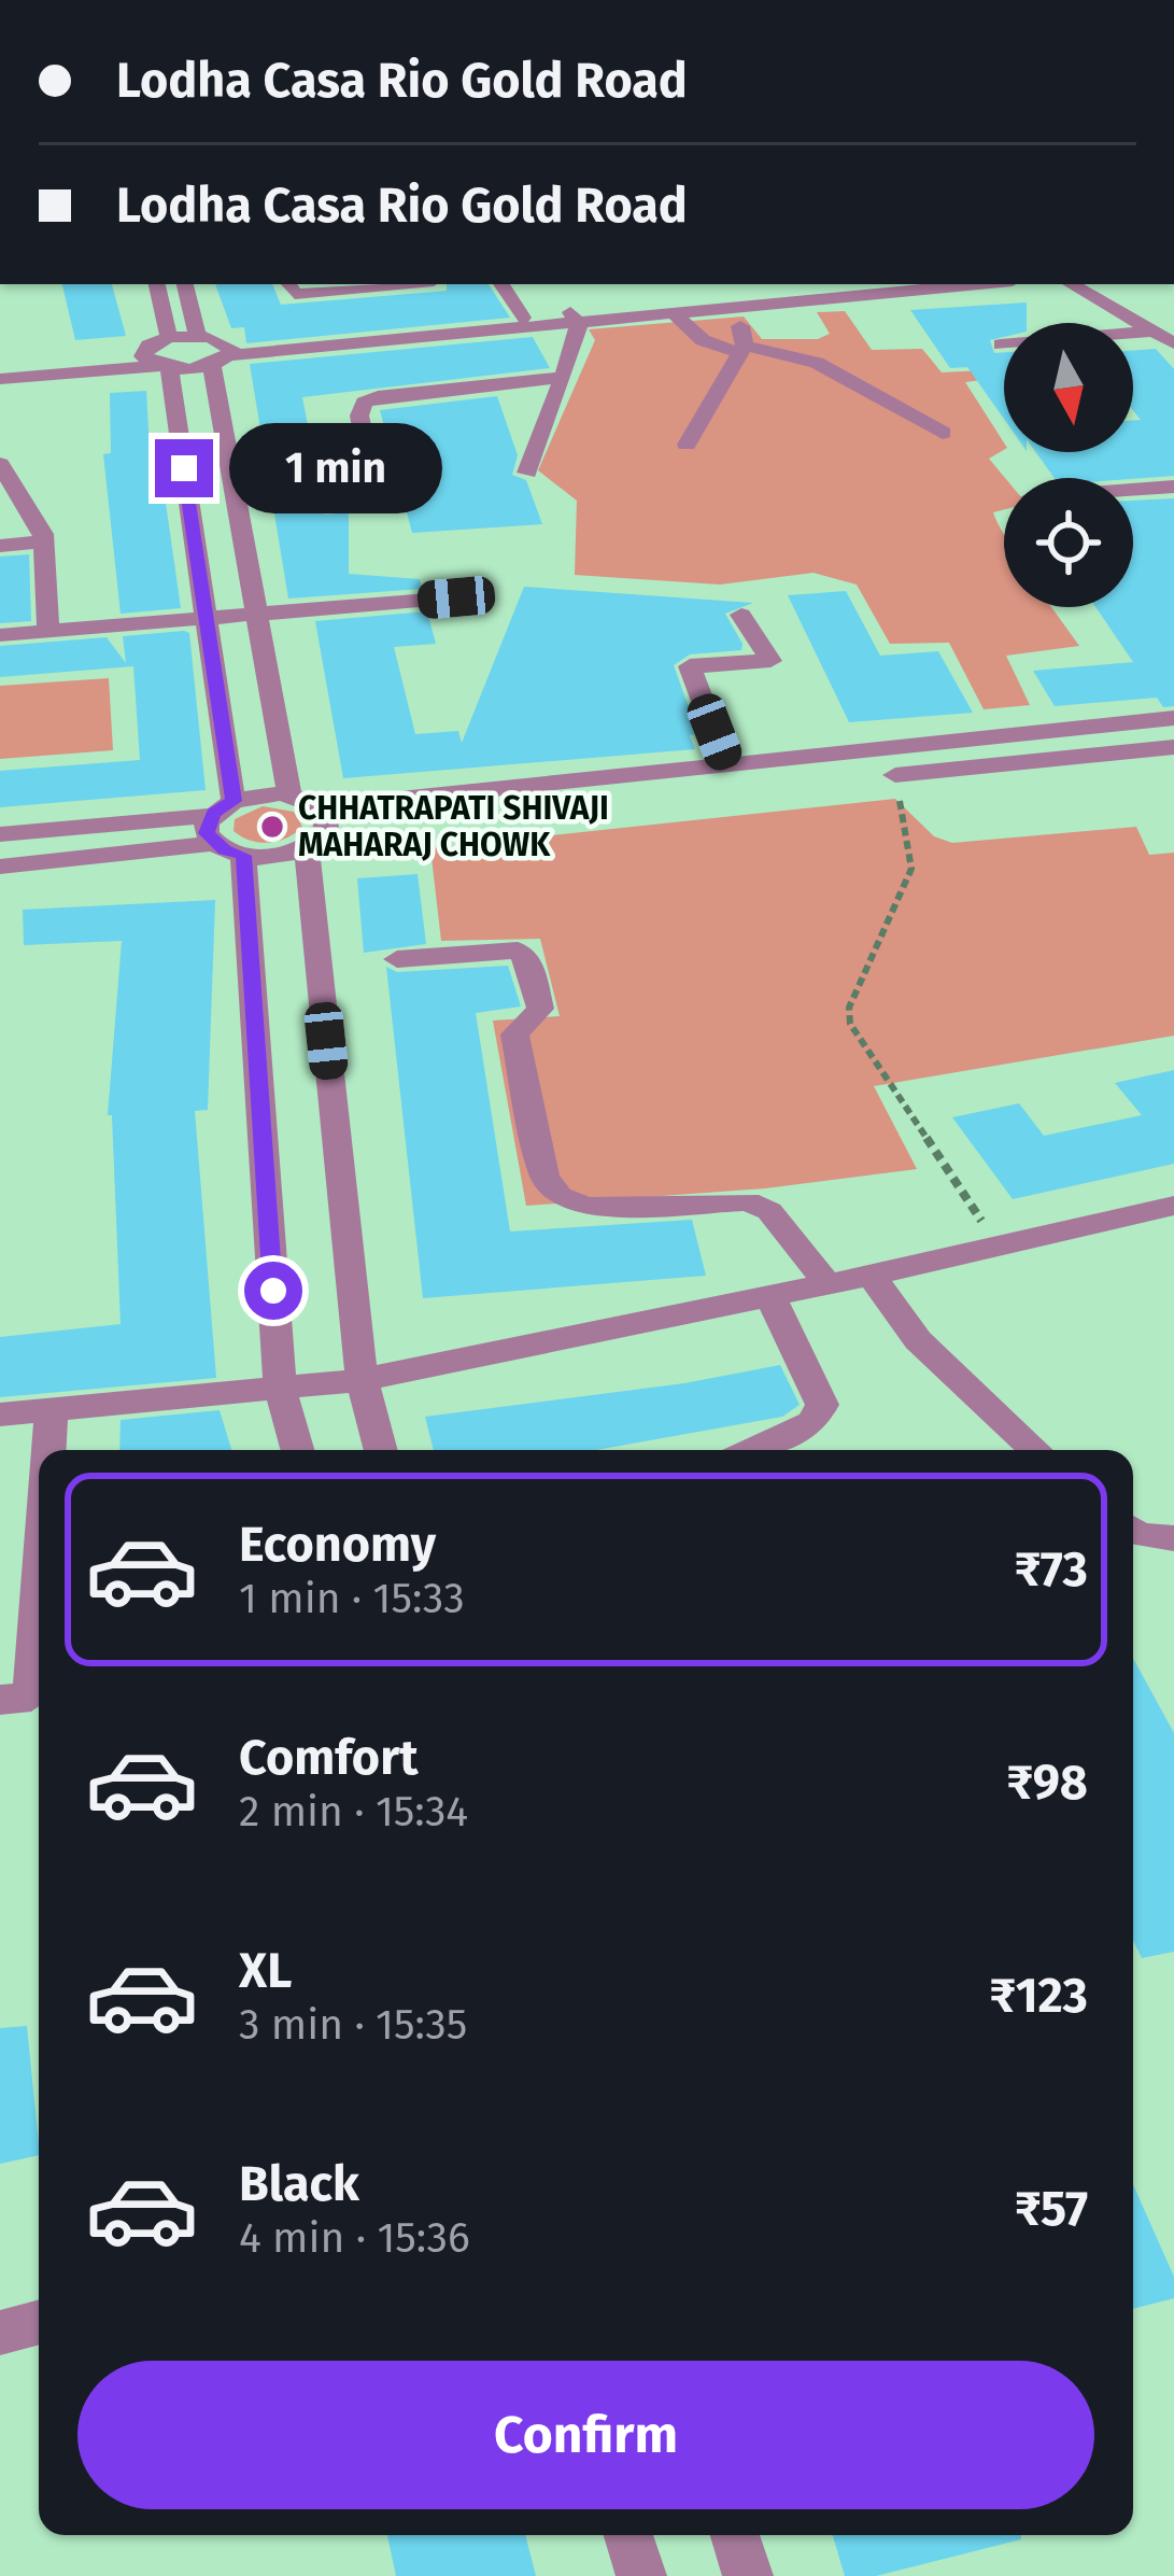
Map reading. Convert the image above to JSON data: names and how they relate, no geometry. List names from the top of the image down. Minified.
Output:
{"places":["CHHATRAPATI SHIVAJI MAHARAJ CHOWK"],"north":"bottom","page":{"banner":["Lodha Casa Rio Gold Road","Lodha Casa Rio Gold Road"],"bubble":"1 min","list":[{"name":"Economy","note":"1 min · 15:33","value":"₹73"},{"name":"Comfort","note":"2 min · 15:34","value":"₹98"},{"name":"XL","note":"3 min · 15:35","value":"₹123"},{"name":"Black","note":"4 min · 15:36","value":"₹57"}],"buttons":"Confirm"}}
